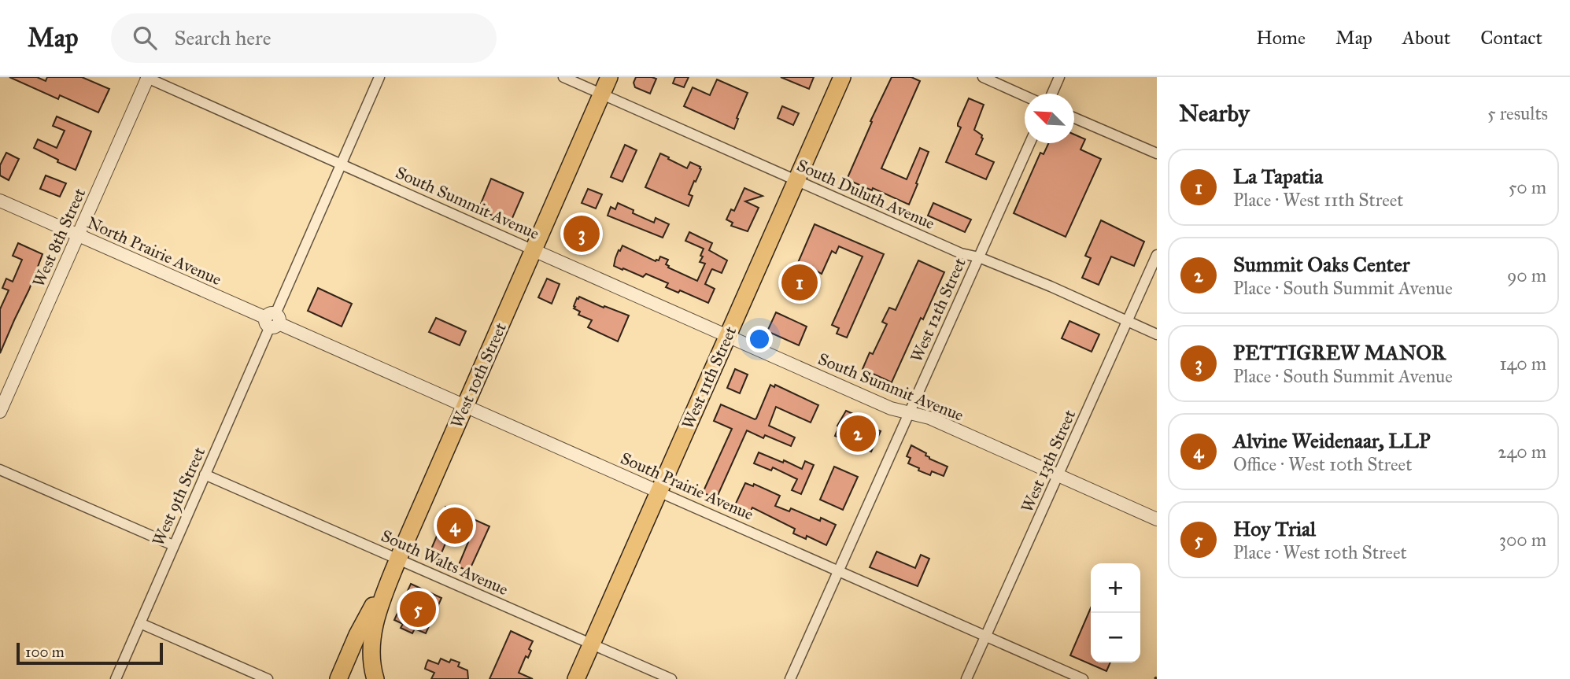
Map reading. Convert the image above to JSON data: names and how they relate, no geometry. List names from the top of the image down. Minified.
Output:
{"streets":{"main road":["West 10th Street","West 11th Street"],"street":["South Duluth Avenue","South Summit Avenue","West 8th Street","North Prairie Avenue","West 12th Street","West 13th Street","South Prairie Avenue","West 9th Street","South Walts Avenue"]},"crossings":[["South Duluth Avenue","West 12th Street"],["South Duluth Avenue","West 10th Street"],["South Duluth Avenue","West 11th Street"],["South Duluth Avenue","West 13th Street"],["South Summit Avenue","West 8th Street"],["South Summit Avenue","West 12th Street"],["South Summit Avenue","West 10th Street"],["South Summit Avenue","West 11th Street"],["South Summit Avenue","West 13th Street"],["South Summit Avenue","West 9th Street"],["West 8th Street","North Prairie Avenue"],["North Prairie Avenue","South Prairie Avenue"],["North Prairie Avenue","West 9th Street"],["West 12th Street","South Prairie Avenue"],["West 10th Street","South Prairie Avenue"],["West 10th Street","South Walts Avenue"],["West 11th Street","South Prairie Avenue"],["West 11th Street","South Walts Avenue"],["West 13th Street","South Prairie Avenue"],["South Prairie Avenue","West 9th Street"],["West 9th Street","South Walts Avenue"]],"scale_bar":"100 m","north":"top left","page":{"header":"Map","search":"Search here","nav":["Home","Map","About","Contact"],"heading":["Nearby","5 results"],"list":[{"mark":"1","name":"La Tapatia","note":"Place · West 11th Street","value":"50 m"},{"mark":"2","name":"Summit Oaks Center","note":"Place · South Summit Avenue","value":"90 m"},{"mark":"3","name":"PETTIGREW MANOR","note":"Place · South Summit Avenue","value":"140 m"},{"mark":"4","name":"Alvine Weidenaar, LLP","note":"Office · West 10th Street","value":"240 m"},{"mark":"5","name":"Hoy Trial","note":"Place · West 10th Street","value":"300 m"}],"pins":["3","1","2","4","5"],"map_buttons":["+","−"],"scale":"100 m"}}
